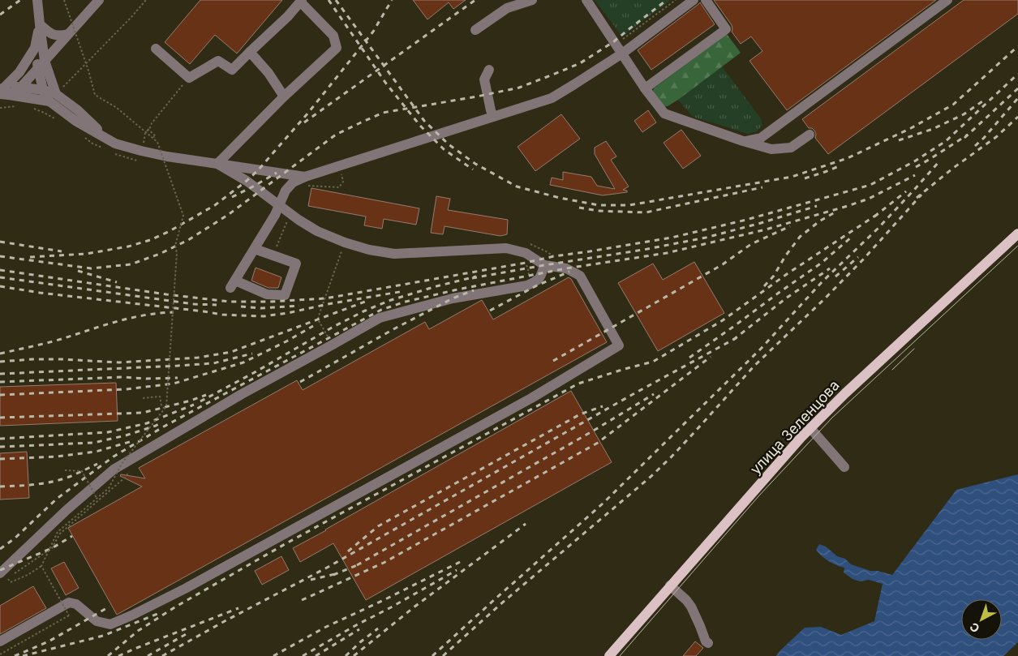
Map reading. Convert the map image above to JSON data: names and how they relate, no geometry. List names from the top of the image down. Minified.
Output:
{"streets":{"main road":["улица Зеленцова"]},"north":"bottom left"}
